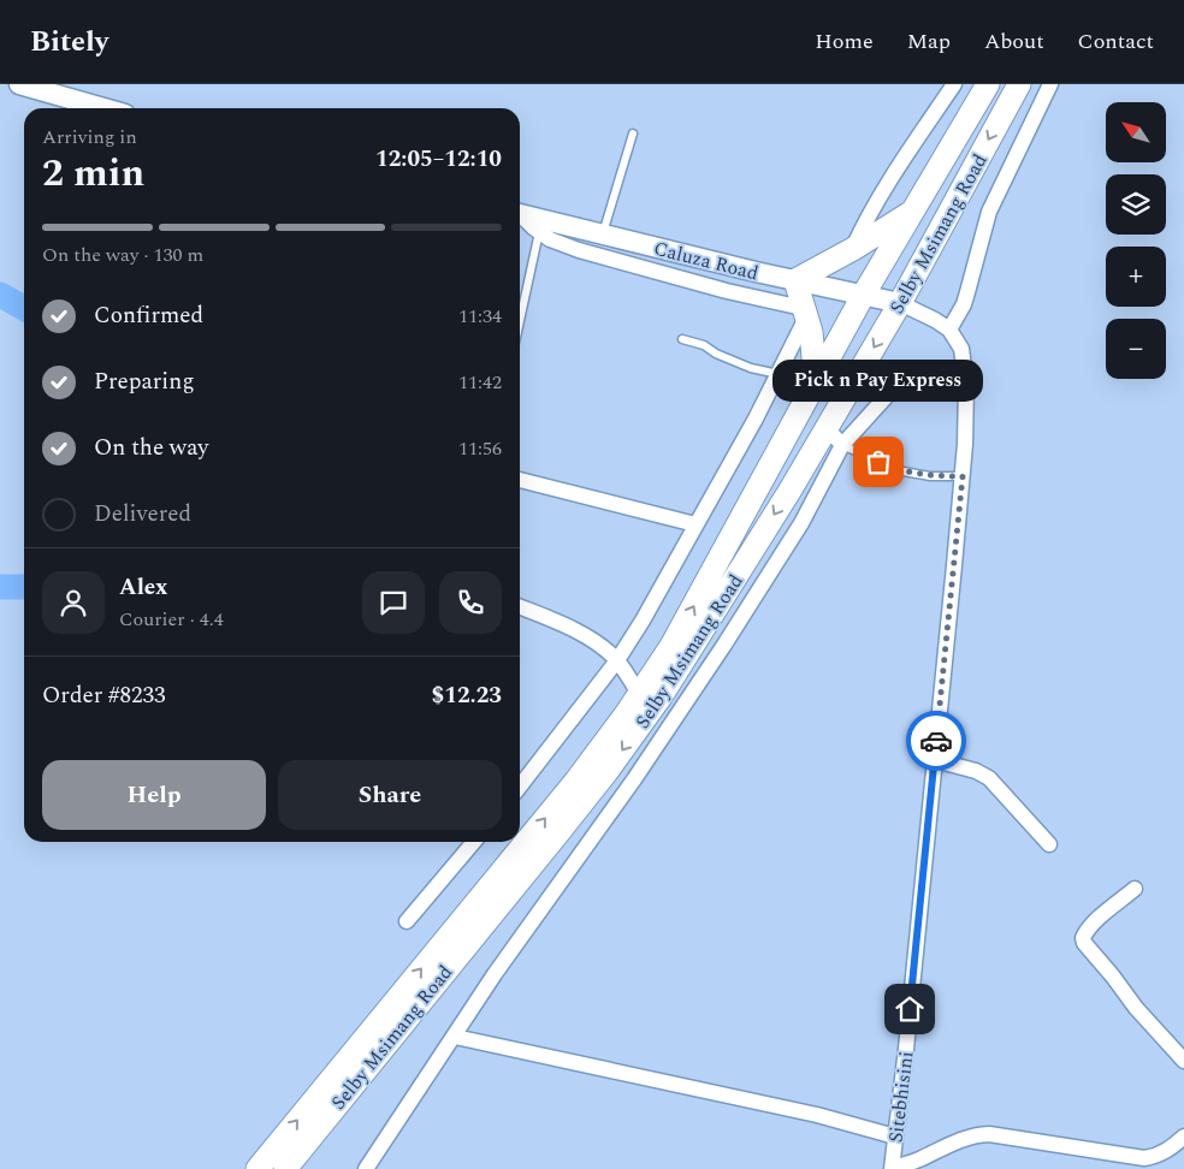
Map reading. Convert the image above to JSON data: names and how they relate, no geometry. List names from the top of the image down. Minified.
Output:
{"streets":{"main road":["Selby Msimang Road"],"street":["Caluza Road","Sitebhisini"]},"crossings":[["Selby Msimang Road","Caluza Road"]],"places":["Pick n Pay Express"],"north":"top left","page":{"header":"Bitely","nav":["Home","Map","About","Contact"],"map_buttons":["+","−"],"heading":["2 min","Arriving in","12:05–12:10"],"panel":["Alex","Courier · 4.4","Order #8233","$12.23"],"bar":"On the way · 130 m","list":[["Confirmed","11:34"],["Preparing","11:42"],["On the way","11:56"],"Delivered"],"bubble":"Pick n Pay Express","buttons":["Help","Share"]}}
